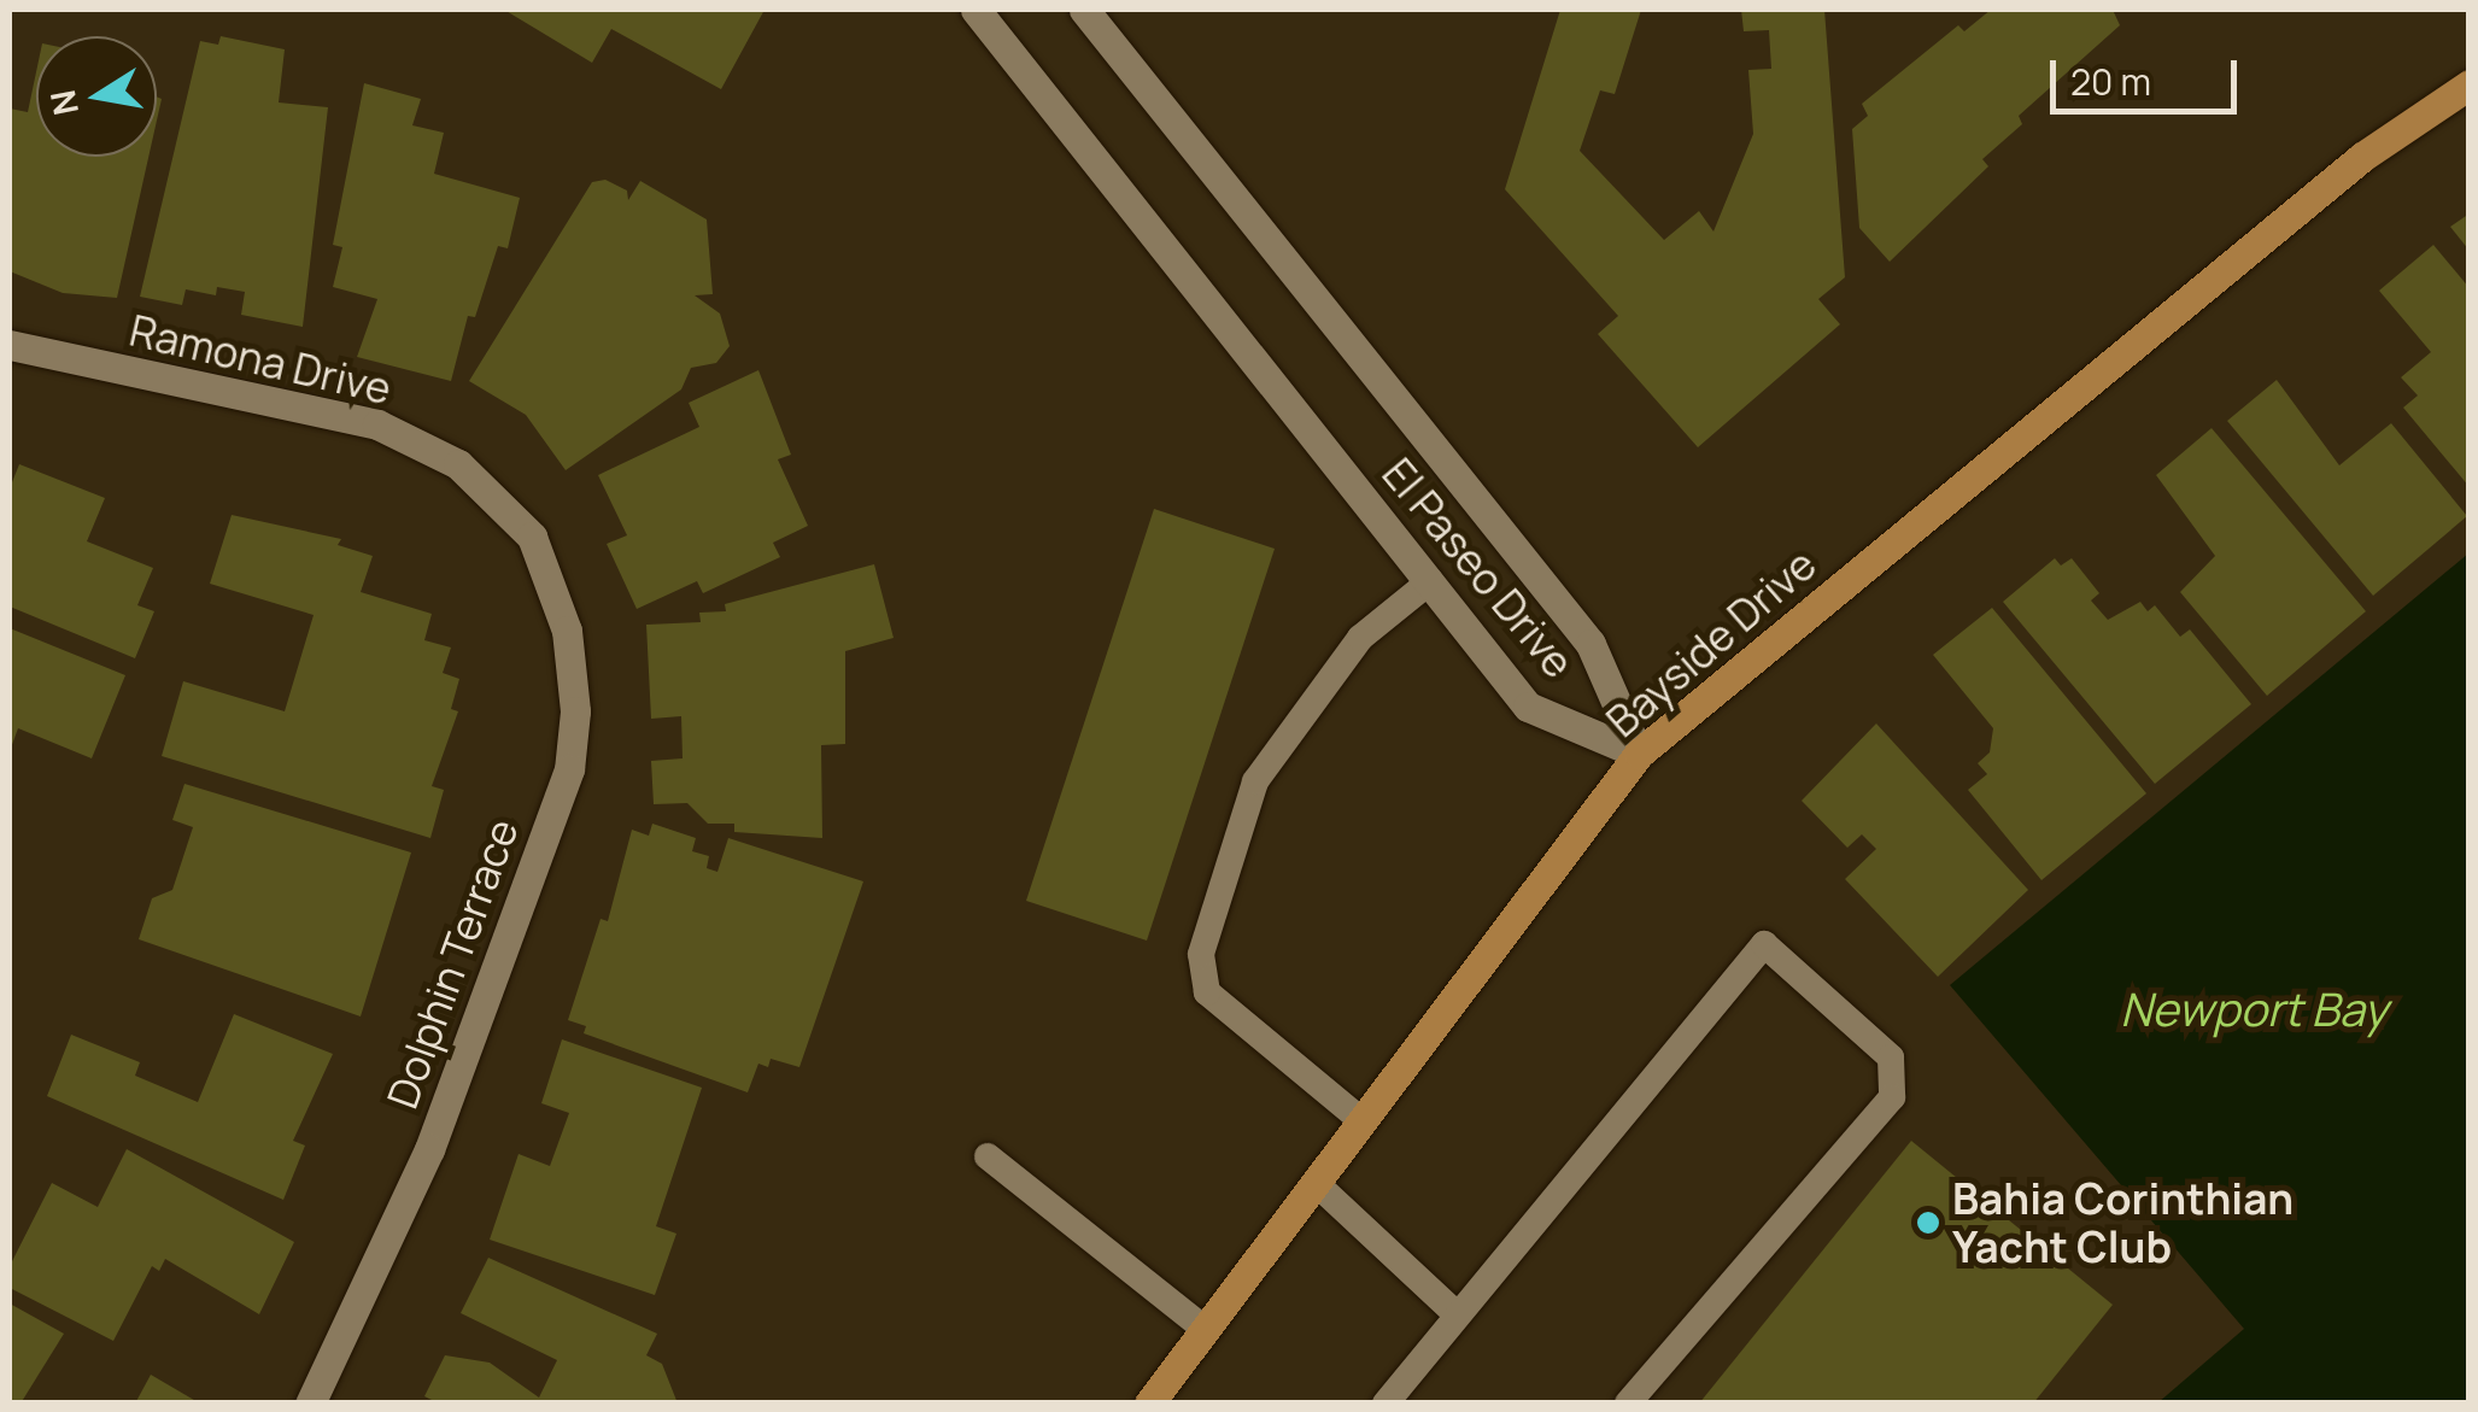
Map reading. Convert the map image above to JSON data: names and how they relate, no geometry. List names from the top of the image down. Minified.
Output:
{"streets":{"main road":["Bayside Drive"],"street":["Ramona Drive","El Paseo Drive","Dolphin Terrace"]},"crossings":[["Ramona Drive","Dolphin Terrace"],["El Paseo Drive","Bayside Drive"]],"water":["Newport Bay"],"places":["Bahia Corinthian Yacht Club"],"scale_bar":"20 m","north":"left"}
